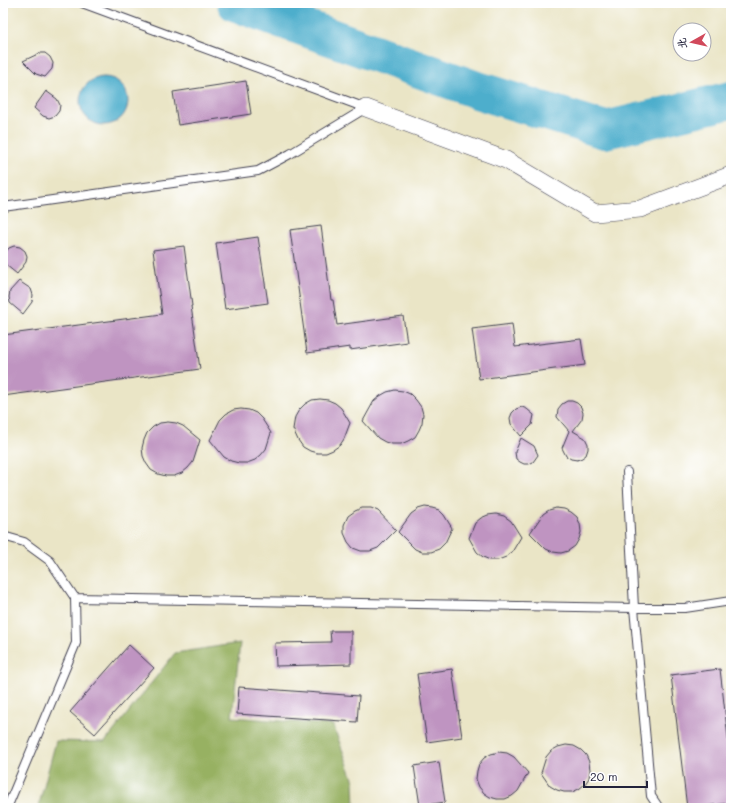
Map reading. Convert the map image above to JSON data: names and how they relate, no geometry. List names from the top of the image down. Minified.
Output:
{"scale_bar":"20 m","north":"left"}
